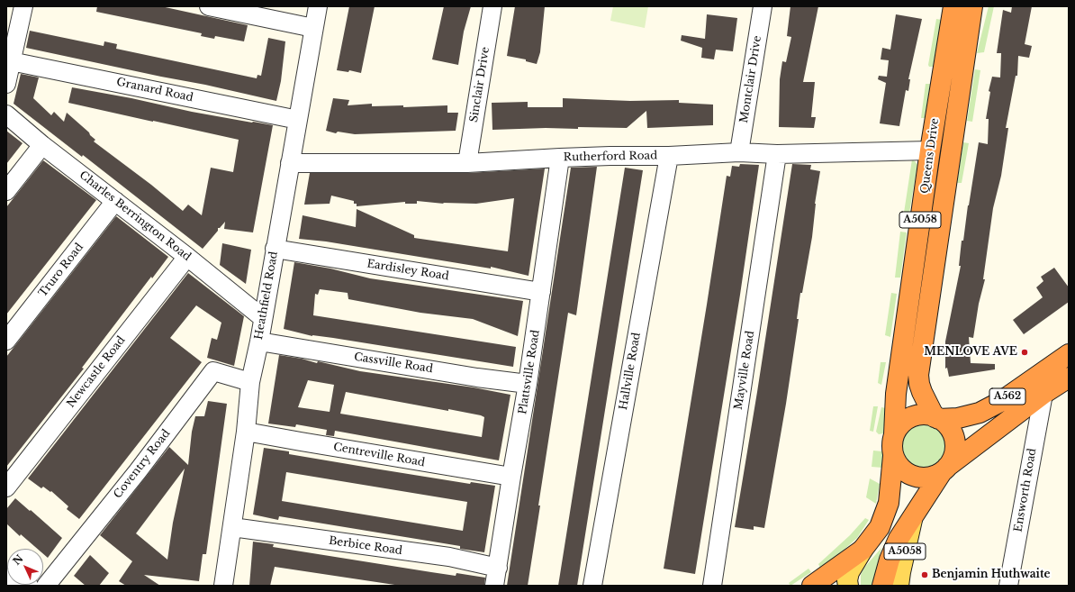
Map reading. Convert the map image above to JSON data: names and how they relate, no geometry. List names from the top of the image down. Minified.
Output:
{"streets":{"highway":["Queens Drive","A5058","A562"],"street":["Montclair Drive","Sinclair Drive","Granard Road","Rutherford Road","Charles Berrington Road","Truro Road","Eardisley Road","Heathfield Road","Cassville Road","Mayville Road","Hallville Road","Newcastle Road","Plattsville Road","Centreville Road","Coventry Road","Ensworth Road","Berbice Road"]},"crossings":[["Montclair Drive","Rutherford Road"],["Sinclair Drive","Rutherford Road"],["Granard Road","Heathfield Road"],["Queens Drive","Rutherford Road"],["Queens Drive","A562"],["Rutherford Road","Heathfield Road"],["Rutherford Road","Mayville Road"],["Rutherford Road","Hallville Road"],["Rutherford Road","Plattsville Road"],["Charles Berrington Road","Truro Road"],["Charles Berrington Road","Heathfield Road"],["Charles Berrington Road","Newcastle Road"],["A5058","A562"],["Eardisley Road","Heathfield Road"],["Eardisley Road","Plattsville Road"],["Heathfield Road","Cassville Road"],["Heathfield Road","Centreville Road"],["Heathfield Road","Coventry Road"],["Heathfield Road","Berbice Road"],["Cassville Road","Plattsville Road"],["Plattsville Road","Centreville Road"],["Plattsville Road","Berbice Road"],["A562","Ensworth Road"]],"places":["MENLOVE AVE","Benjamin Huthwaite"],"north":"top left"}
